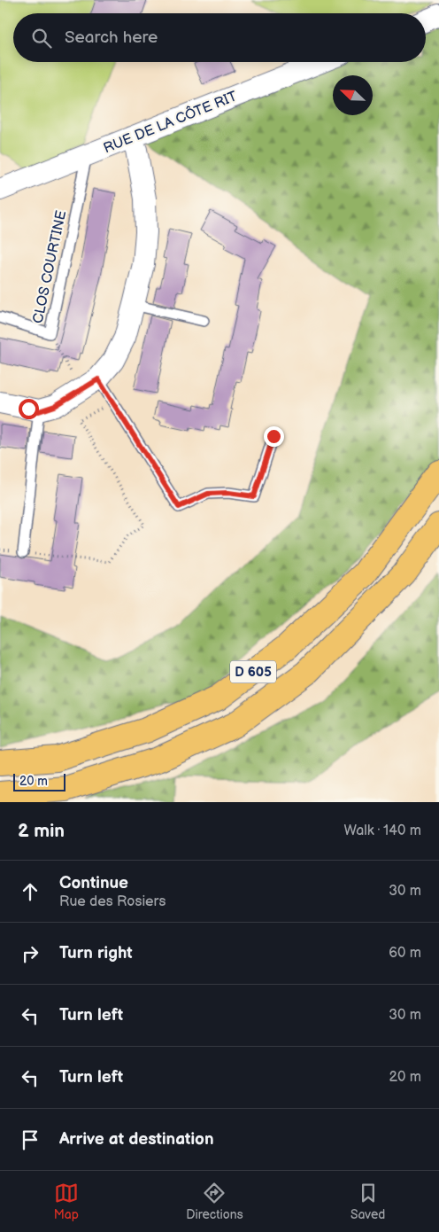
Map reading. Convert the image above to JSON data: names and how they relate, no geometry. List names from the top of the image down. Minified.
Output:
{"streets":{"main road":["D 605"],"street":["RUE DE LA CÔTE RIT"],"lane":["CLOS COURTINE"]},"crossings":[["RUE DE LA CÔTE RIT","CLOS COURTINE"]],"scale_bar":"20 m","north":"top left","page":{"search":"Search here","scale":"20 m","heading":["2 min","Walk · 140 m"],"list":[["Continue","Rue des Rosiers","30 m"],["Turn right","60 m"],["Turn left","30 m"],["Turn left","20 m"],"Arrive at destination"],"nav":["Map","Directions","Saved"]}}
